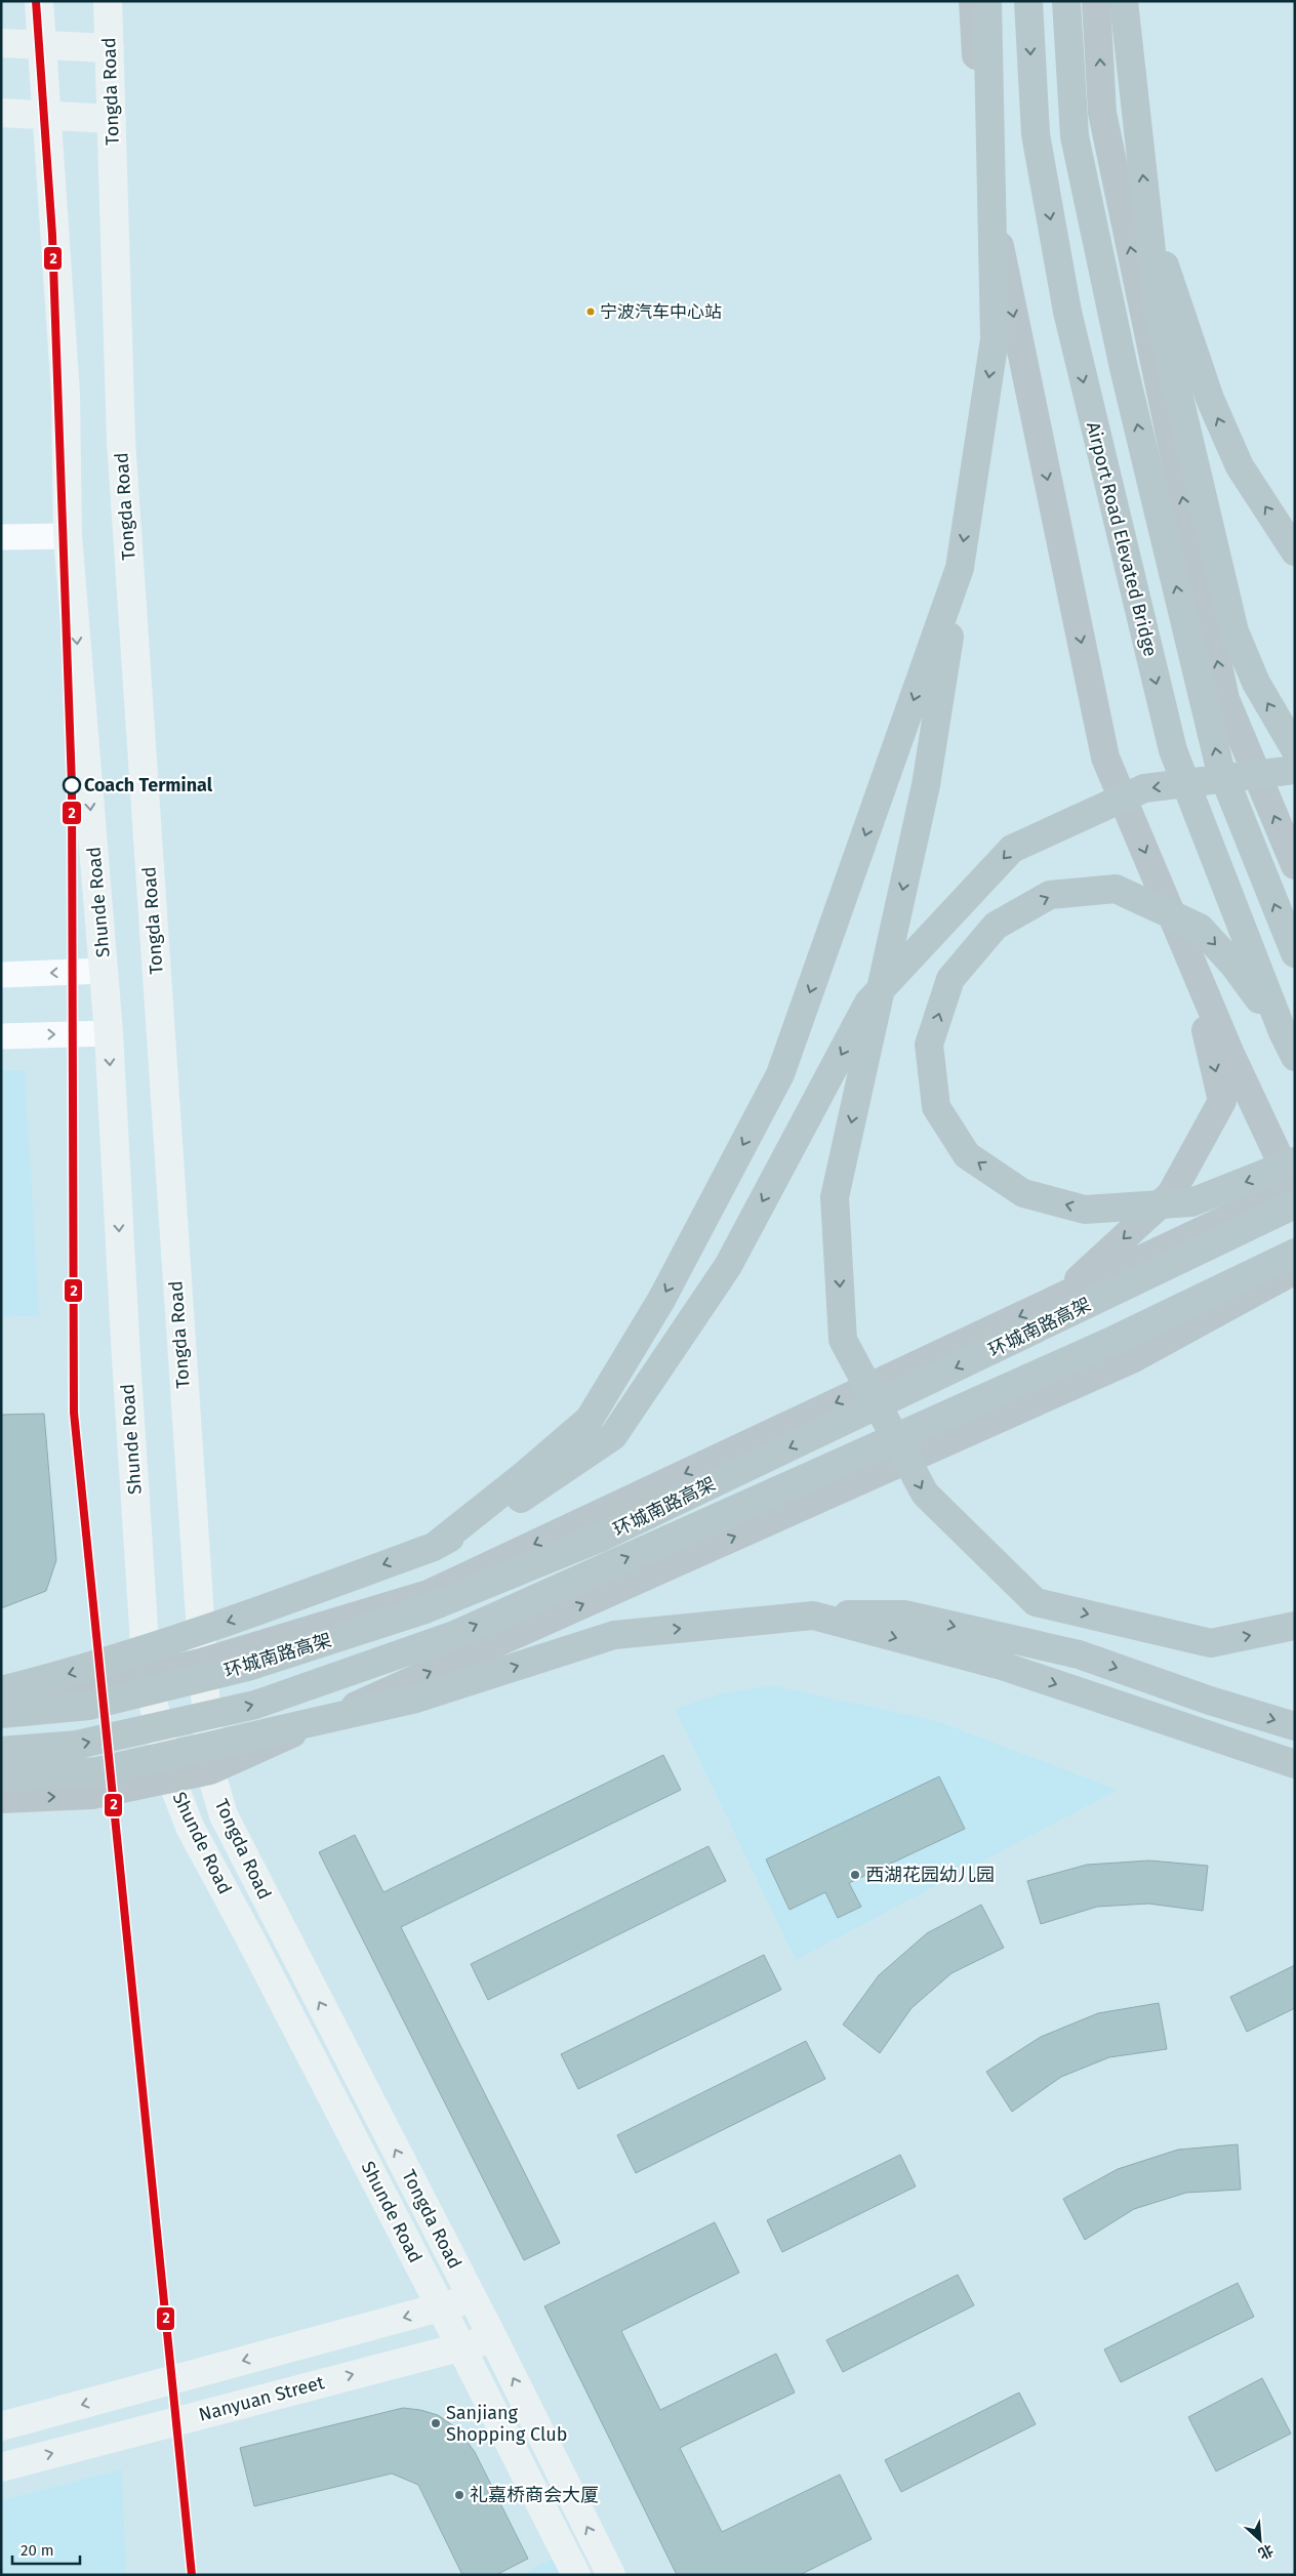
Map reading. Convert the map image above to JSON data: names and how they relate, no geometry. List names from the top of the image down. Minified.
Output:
{"streets":{"highway":["Airport Road Elevated Bridge","环城南路高架"],"street":["Tongda Road","Shunde Road","Nanyuan Street"]},"crossings":[["Tongda Road","Nanyuan Street"],["Shunde Road","Nanyuan Street"]],"one_way":["Shunde Road"],"places":["宁波汽车中心站","Coach Terminal","西湖花园幼儿园","Sanjiang Shopping Club","礼嘉桥商会大厦"],"lines":["transit line 2"],"scale_bar":"20 m","north":"bottom right"}
